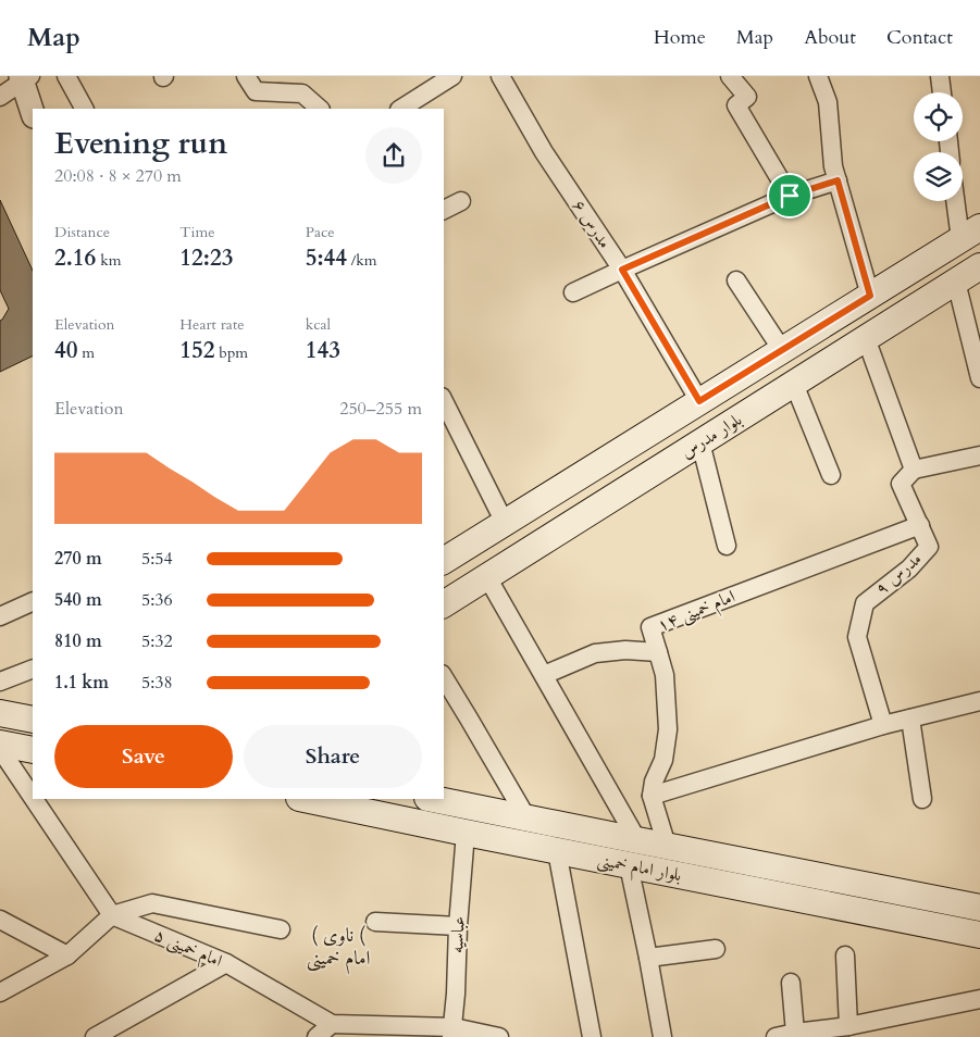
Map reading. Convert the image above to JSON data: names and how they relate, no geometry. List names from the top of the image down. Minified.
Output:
{"streets":{"main road":["بلوار مدرس","بلوار امام خمینی"],"street":["مدرس ۶","مدرس ۹","امام خمینی ۱۴","عباسیه","امام خمینی ۵"]},"crossings":[["مدرس ۶","بلوار مدرس"],["مدرس ۹","امام خمینی ۱۴"],["امام خمینی ۱۴","بلوار امام خمینی"],["بلوار امام خمینی","عباسیه"],["عباسیه","امام خمینی ۵"]],"districts":["( ناوی ( امام خمینی"],"page":{"header":"Map","nav":["Home","Map","About","Contact"],"heading":["Evening run","20:08 · 8 × 270 m"],"stats":[["Distance","2.16 km"],["Time","12:23"],["Pace","5:44 /km"],["Elevation","40 m"],["Heart rate","152 bpm"],["kcal","143"]],"chart":["Elevation","250–255 m"],"list":[{"name":"270 m","note":"5:54"},{"name":"540 m","note":"5:36"},{"name":"810 m","note":"5:32"},{"name":"1.1 km","note":"5:38"}],"buttons":["Save","Share"]}}
